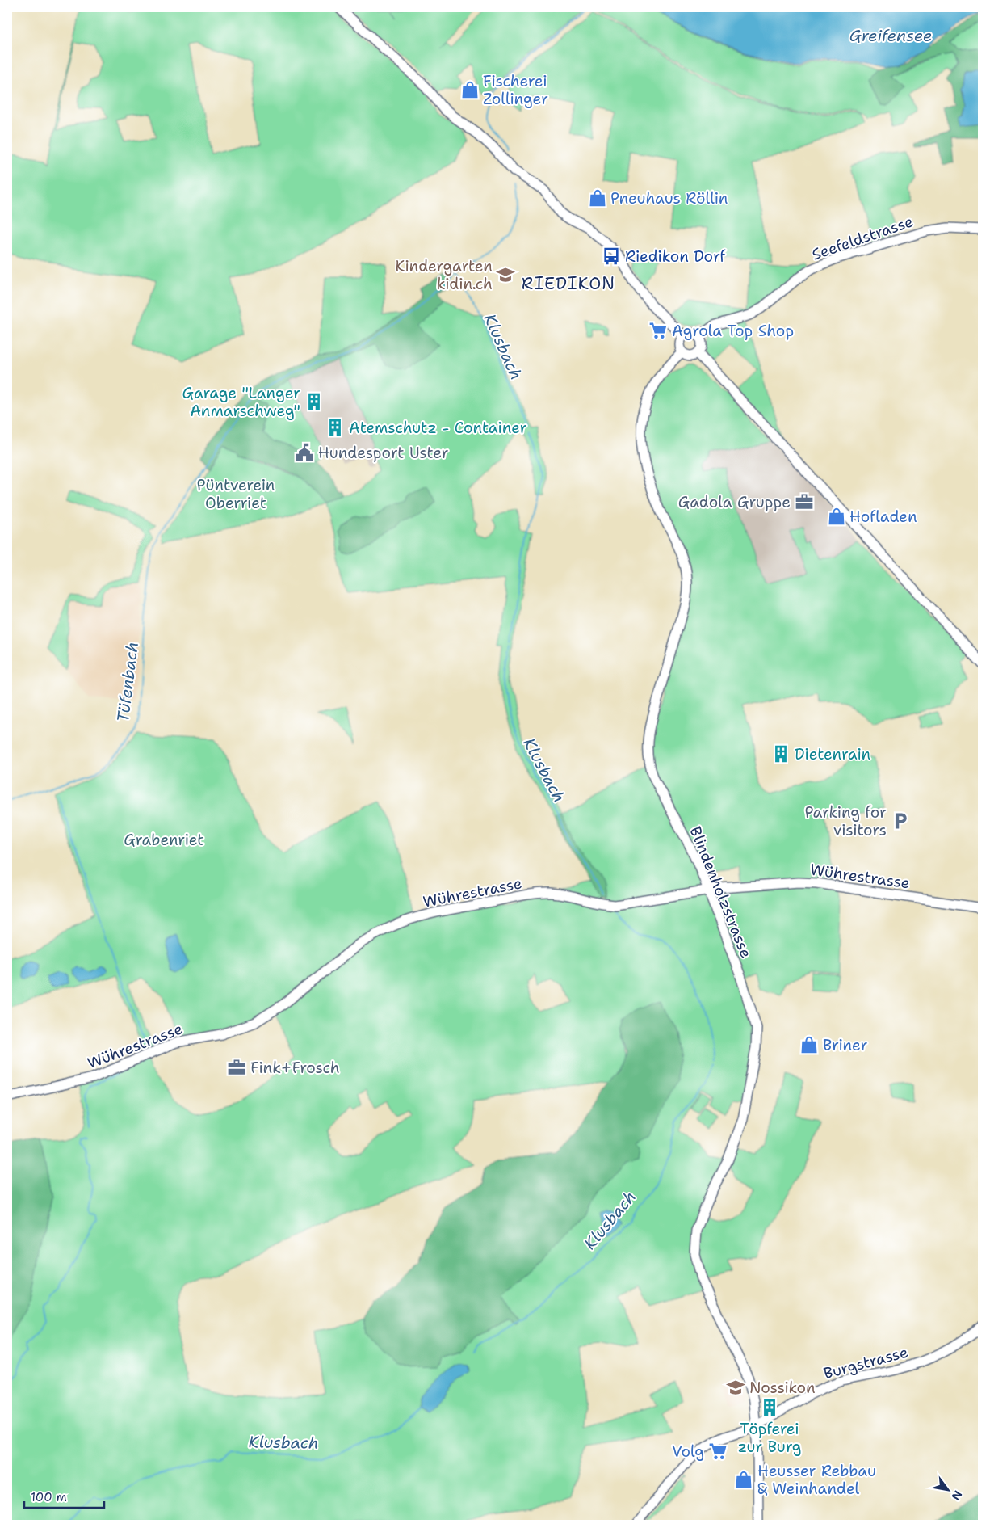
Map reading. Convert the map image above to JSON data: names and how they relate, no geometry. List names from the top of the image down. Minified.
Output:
{"streets":{"street":["Seefeldstrasse","Wührestrasse","Blindenholzstrasse","Burgstrasse"]},"crossings":[["Seefeldstrasse","Blindenholzstrasse"],["Wührestrasse","Blindenholzstrasse"],["Blindenholzstrasse","Burgstrasse"]],"districts":["RIEDIKON"],"water":["Greifensee","Klusbach","Tüfenbach"],"parks":["Püntverein Oberriet","Grabenriet"],"places":{"shop":["Fischerei Zollinger","Pneuhaus Röllin","Hofladen","Briner","Heusser Rebbau & Weinhandel"],"bus stop":["Riedikon Dorf"],"school or university":["Kindergarten kidin.ch","Nossikon"],"supermarket":["Agrola Top Shop","Volg"],"building":["Garage \"Langer Anmarschweg\"","Atemschutz - Container","Dietenrain","Töpferei zur Burg"],"public building":["Hundesport Uster"],"office":["Gadola Gruppe","Fink+Frosch"],"parking":["Parking for visitors"]},"scale_bar":"100 m","north":"bottom right"}
